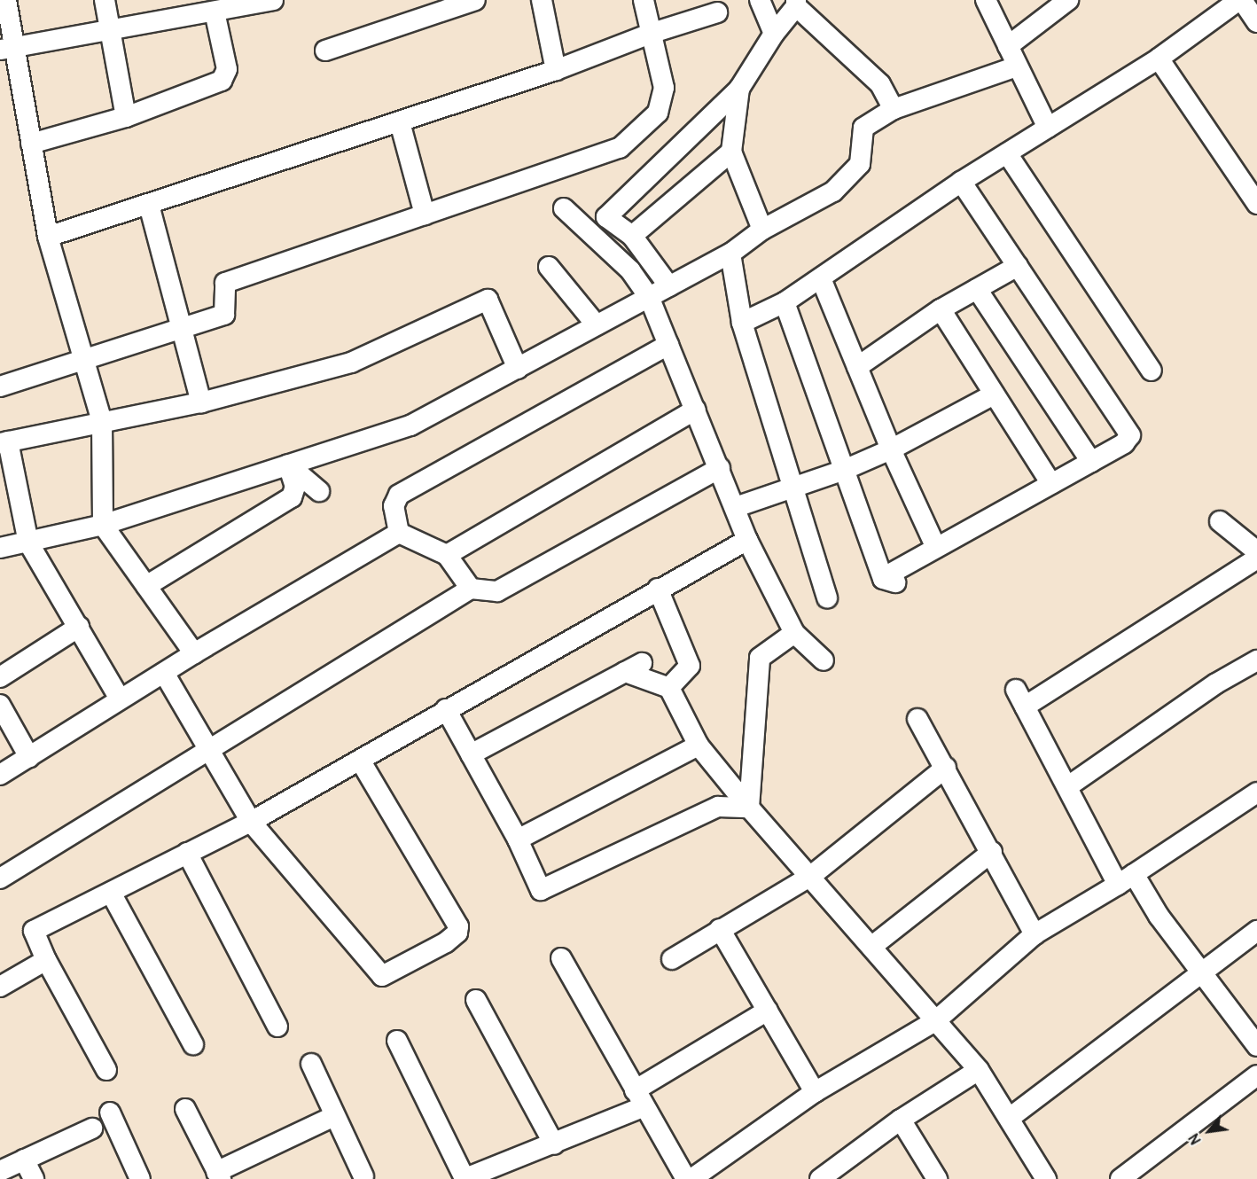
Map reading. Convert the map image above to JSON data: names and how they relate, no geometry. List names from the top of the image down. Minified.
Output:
{"north":"bottom left"}
